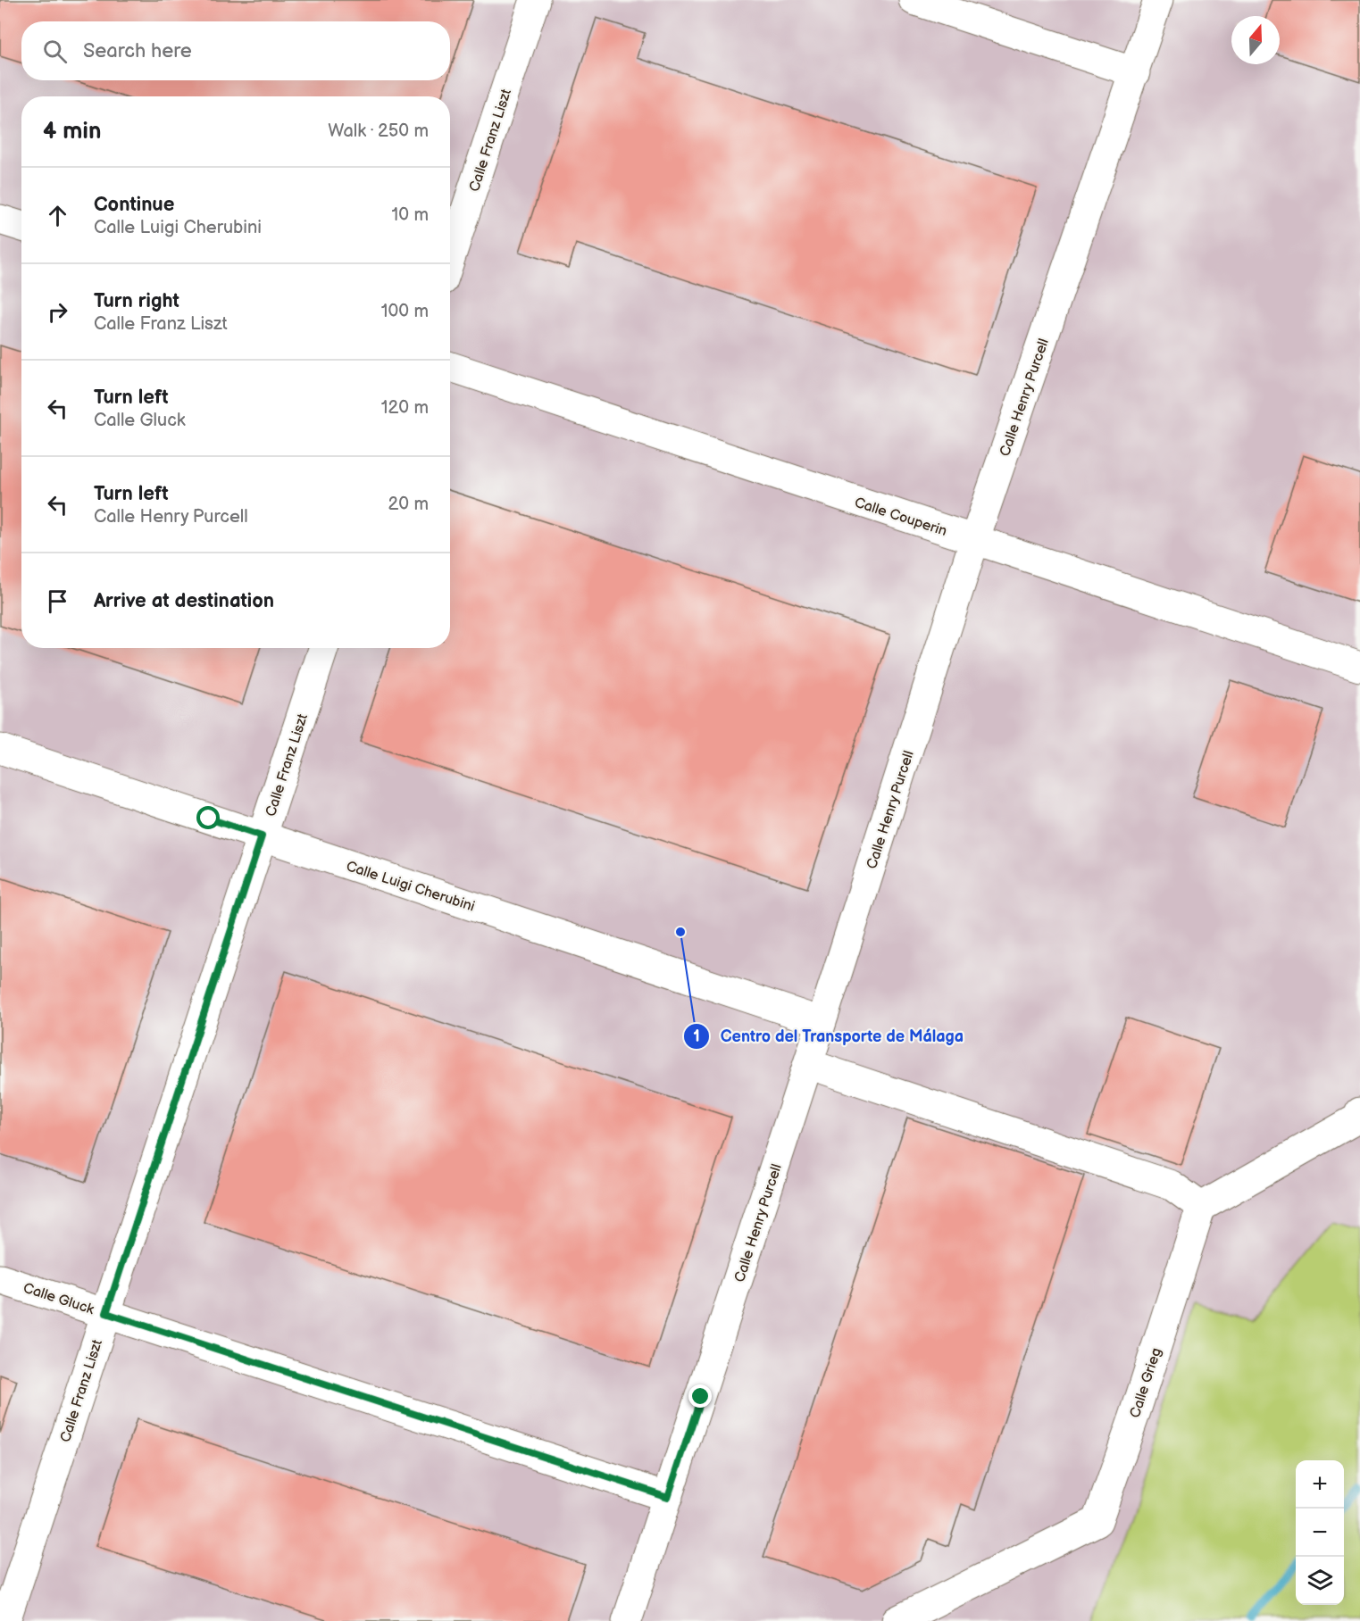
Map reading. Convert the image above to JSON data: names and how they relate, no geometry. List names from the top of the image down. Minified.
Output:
{"streets":{"street":["Calle Franz Liszt","Calle Henry Purcell","Calle Couperin","Calle Luigi Cherubini","Calle Gluck","Calle Grieg"]},"crossings":[["Calle Franz Liszt","Calle Luigi Cherubini"],["Calle Franz Liszt","Calle Gluck"],["Calle Henry Purcell","Calle Couperin"],["Calle Henry Purcell","Calle Luigi Cherubini"],["Calle Henry Purcell","Calle Gluck"]],"places":["Centro del Transporte de Málaga"],"north":"top","page":{"search":"Search here","heading":["4 min","Walk · 250 m"],"list":[["Continue","Calle Luigi Cherubini","10 m"],["Turn right","Calle Franz Liszt","100 m"],["Turn left","Calle Gluck","120 m"],["Turn left","Calle Henry Purcell","20 m"],"Arrive at destination"],"map_buttons":["+","−"]}}
